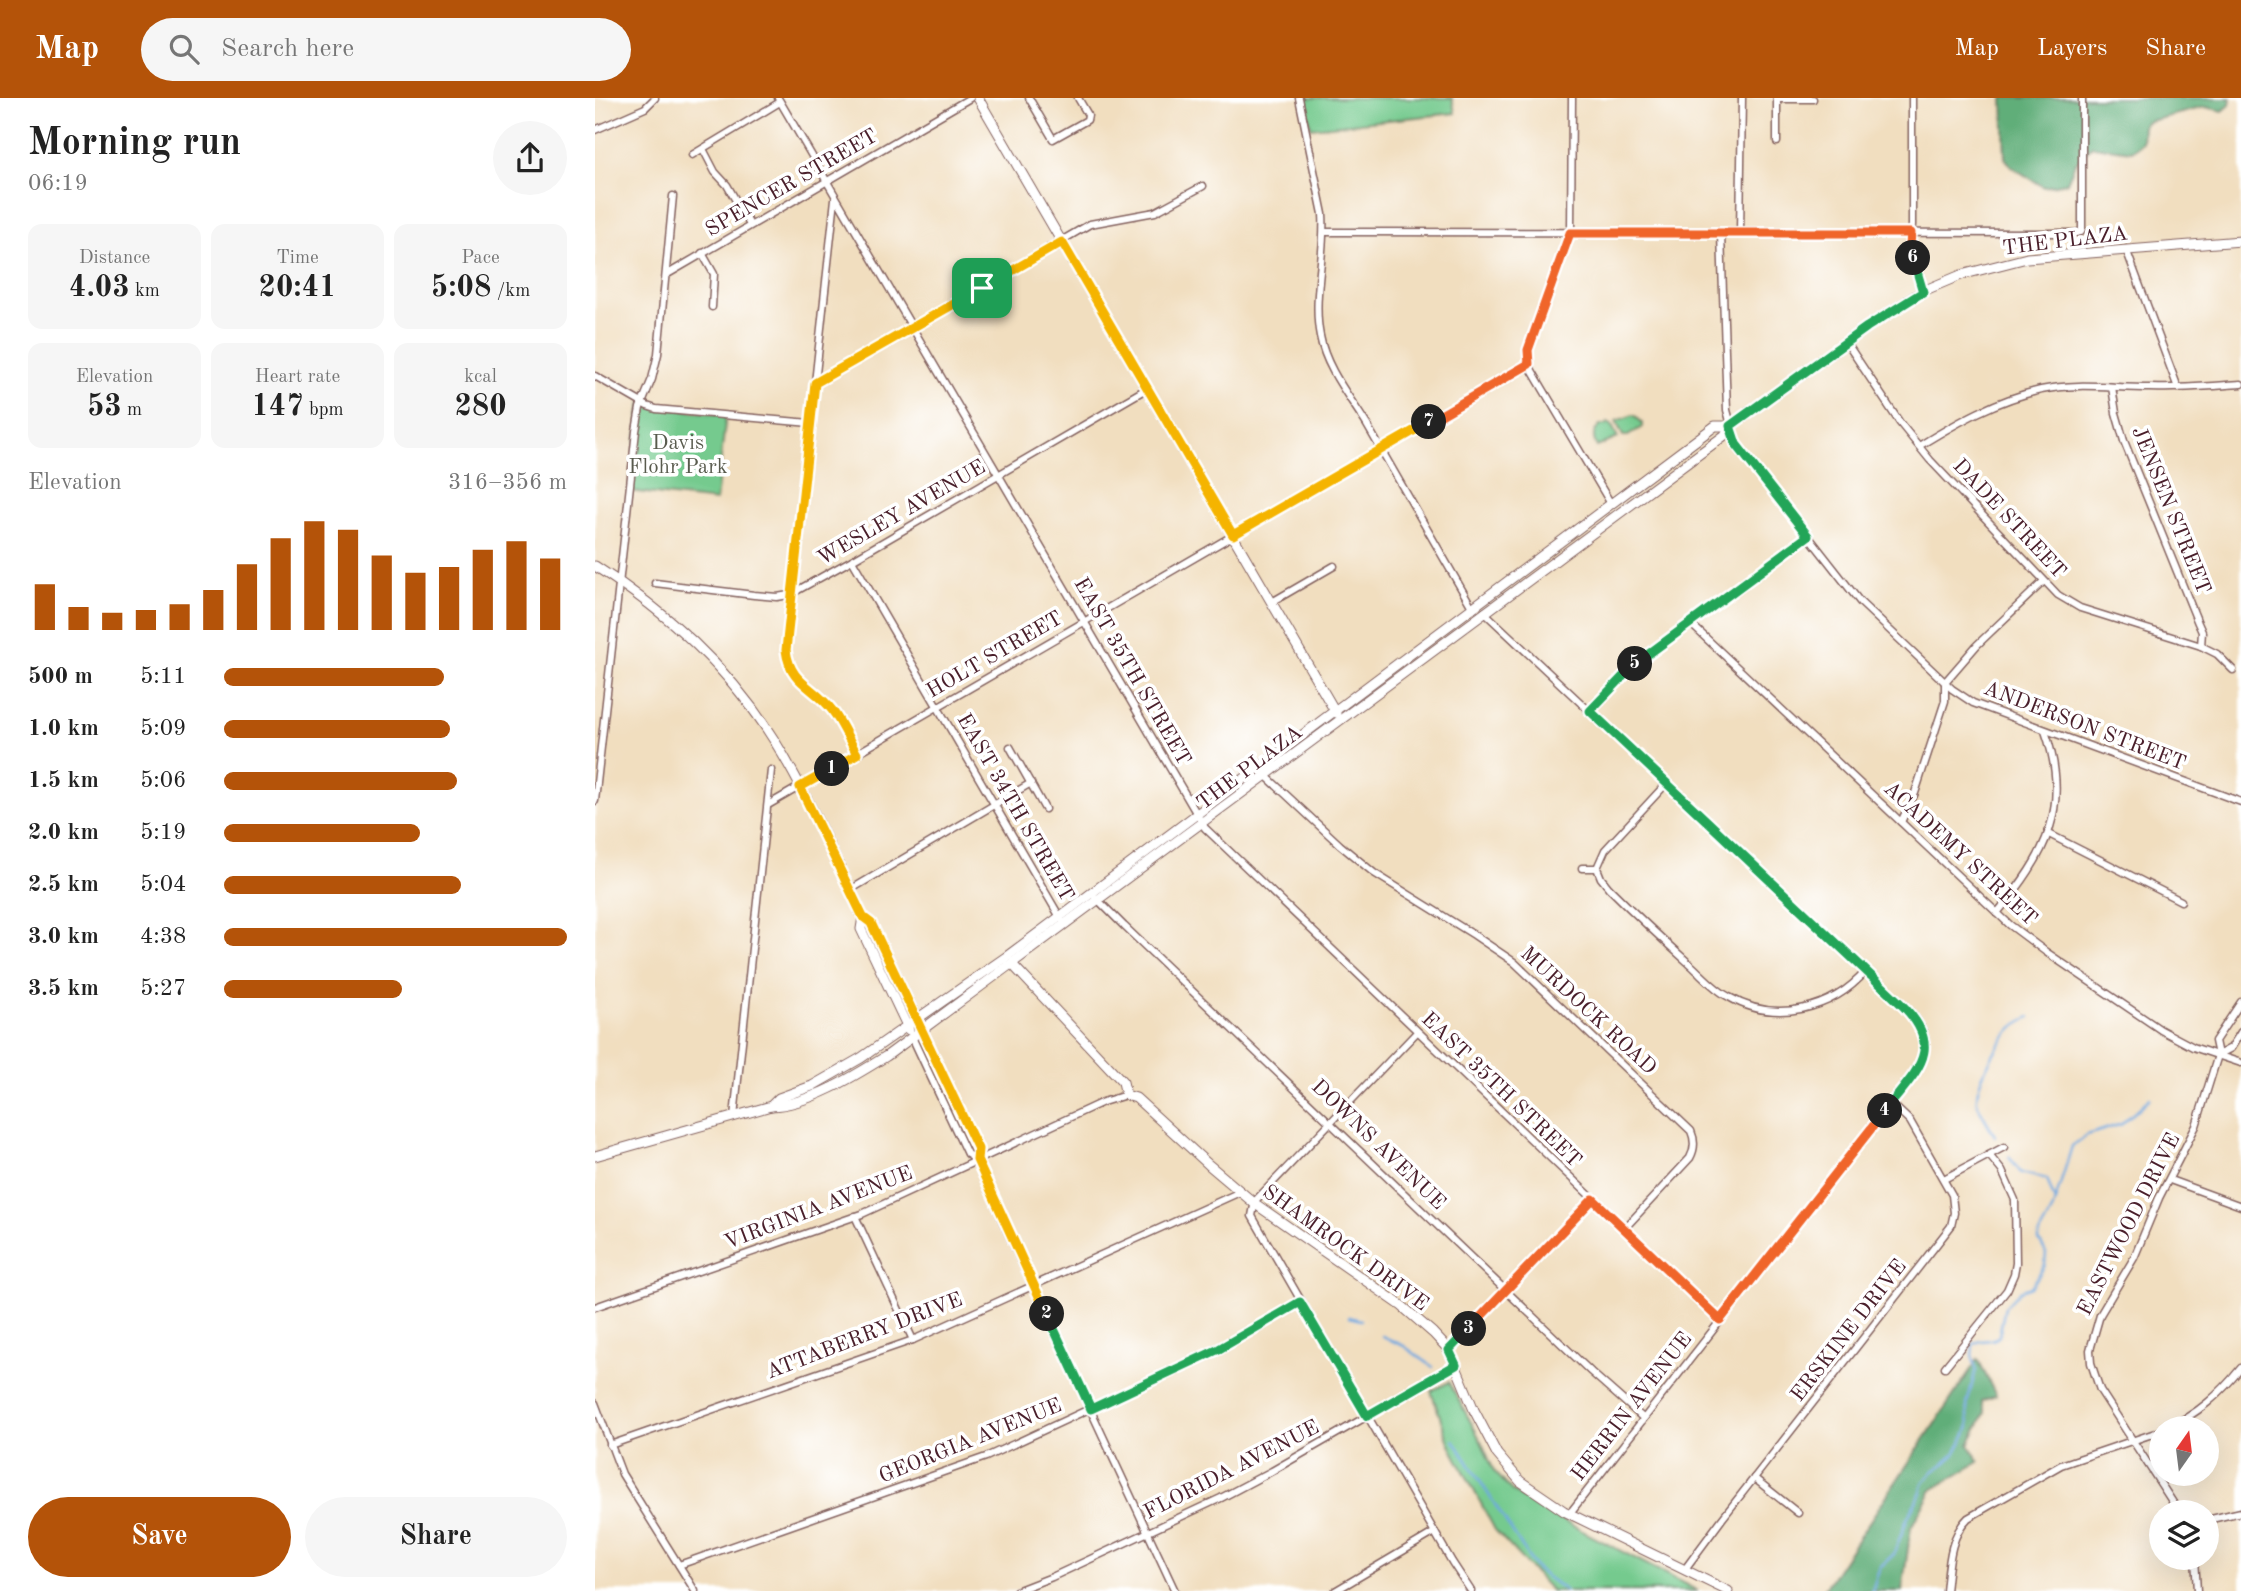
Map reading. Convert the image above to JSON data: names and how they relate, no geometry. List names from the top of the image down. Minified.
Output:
{"streets":{"main road":["THE PLAZA","SHAMROCK DRIVE"],"street":["SPENCER STREET","JENSEN STREET","WESLEY AVENUE","DADE STREET","HOLT STREET","EAST 35TH STREET","ANDERSON STREET","EAST 34TH STREET","ACADEMY STREET","MURDOCK ROAD","DOWNS AVENUE","VIRGINIA AVENUE","EASTWOOD DRIVE","ERSKINE DRIVE","ATTABERRY DRIVE","HERRIN AVENUE","GEORGIA AVENUE","FLORIDA AVENUE"]},"crossings":[["SPENCER STREET","EAST 35TH STREET"],["THE PLAZA","DADE STREET"],["THE PLAZA","EAST 35TH STREET"],["THE PLAZA","ANDERSON STREET"],["THE PLAZA","EAST 34TH STREET"],["THE PLAZA","MURDOCK ROAD"],["THE PLAZA","DOWNS AVENUE"],["THE PLAZA","SHAMROCK DRIVE"],["THE PLAZA","HERRIN AVENUE"],["JENSEN STREET","DADE STREET"],["WESLEY AVENUE","EAST 35TH STREET"],["WESLEY AVENUE","EAST 34TH STREET"],["HOLT STREET","EAST 35TH STREET"],["HOLT STREET","EAST 34TH STREET"],["EAST 35TH STREET","MURDOCK ROAD"],["EAST 35TH STREET","HERRIN AVENUE"],["ACADEMY STREET","EASTWOOD DRIVE"],["DOWNS AVENUE","HERRIN AVENUE"],["VIRGINIA AVENUE","SHAMROCK DRIVE"],["SHAMROCK DRIVE","ERSKINE DRIVE"],["SHAMROCK DRIVE","ATTABERRY DRIVE"],["SHAMROCK DRIVE","HERRIN AVENUE"],["SHAMROCK DRIVE","FLORIDA AVENUE"],["ERSKINE DRIVE","HERRIN AVENUE"]],"parks":["Davis Flohr Park"],"north":"top","page":{"header":"Map","search":"Search here","nav":["Map","Layers","Share"],"heading":["Morning run","06:19"],"stats":[["Distance","4.03 km"],["Time","20:41"],["Pace","5:08 /km"],["Elevation","53 m"],["Heart rate","147 bpm"],["kcal","280"]],"pins":["6","7","5","1","4","2","3"],"chart":["Elevation","316–356 m"],"list":[{"name":"500 m","note":"5:11"},{"name":"1.0 km","note":"5:09"},{"name":"1.5 km","note":"5:06"},{"name":"2.0 km","note":"5:19"},{"name":"2.5 km","note":"5:04"},{"name":"3.0 km","note":"4:38"},{"name":"3.5 km","note":"5:27"}],"buttons":["Save","Share"]}}
